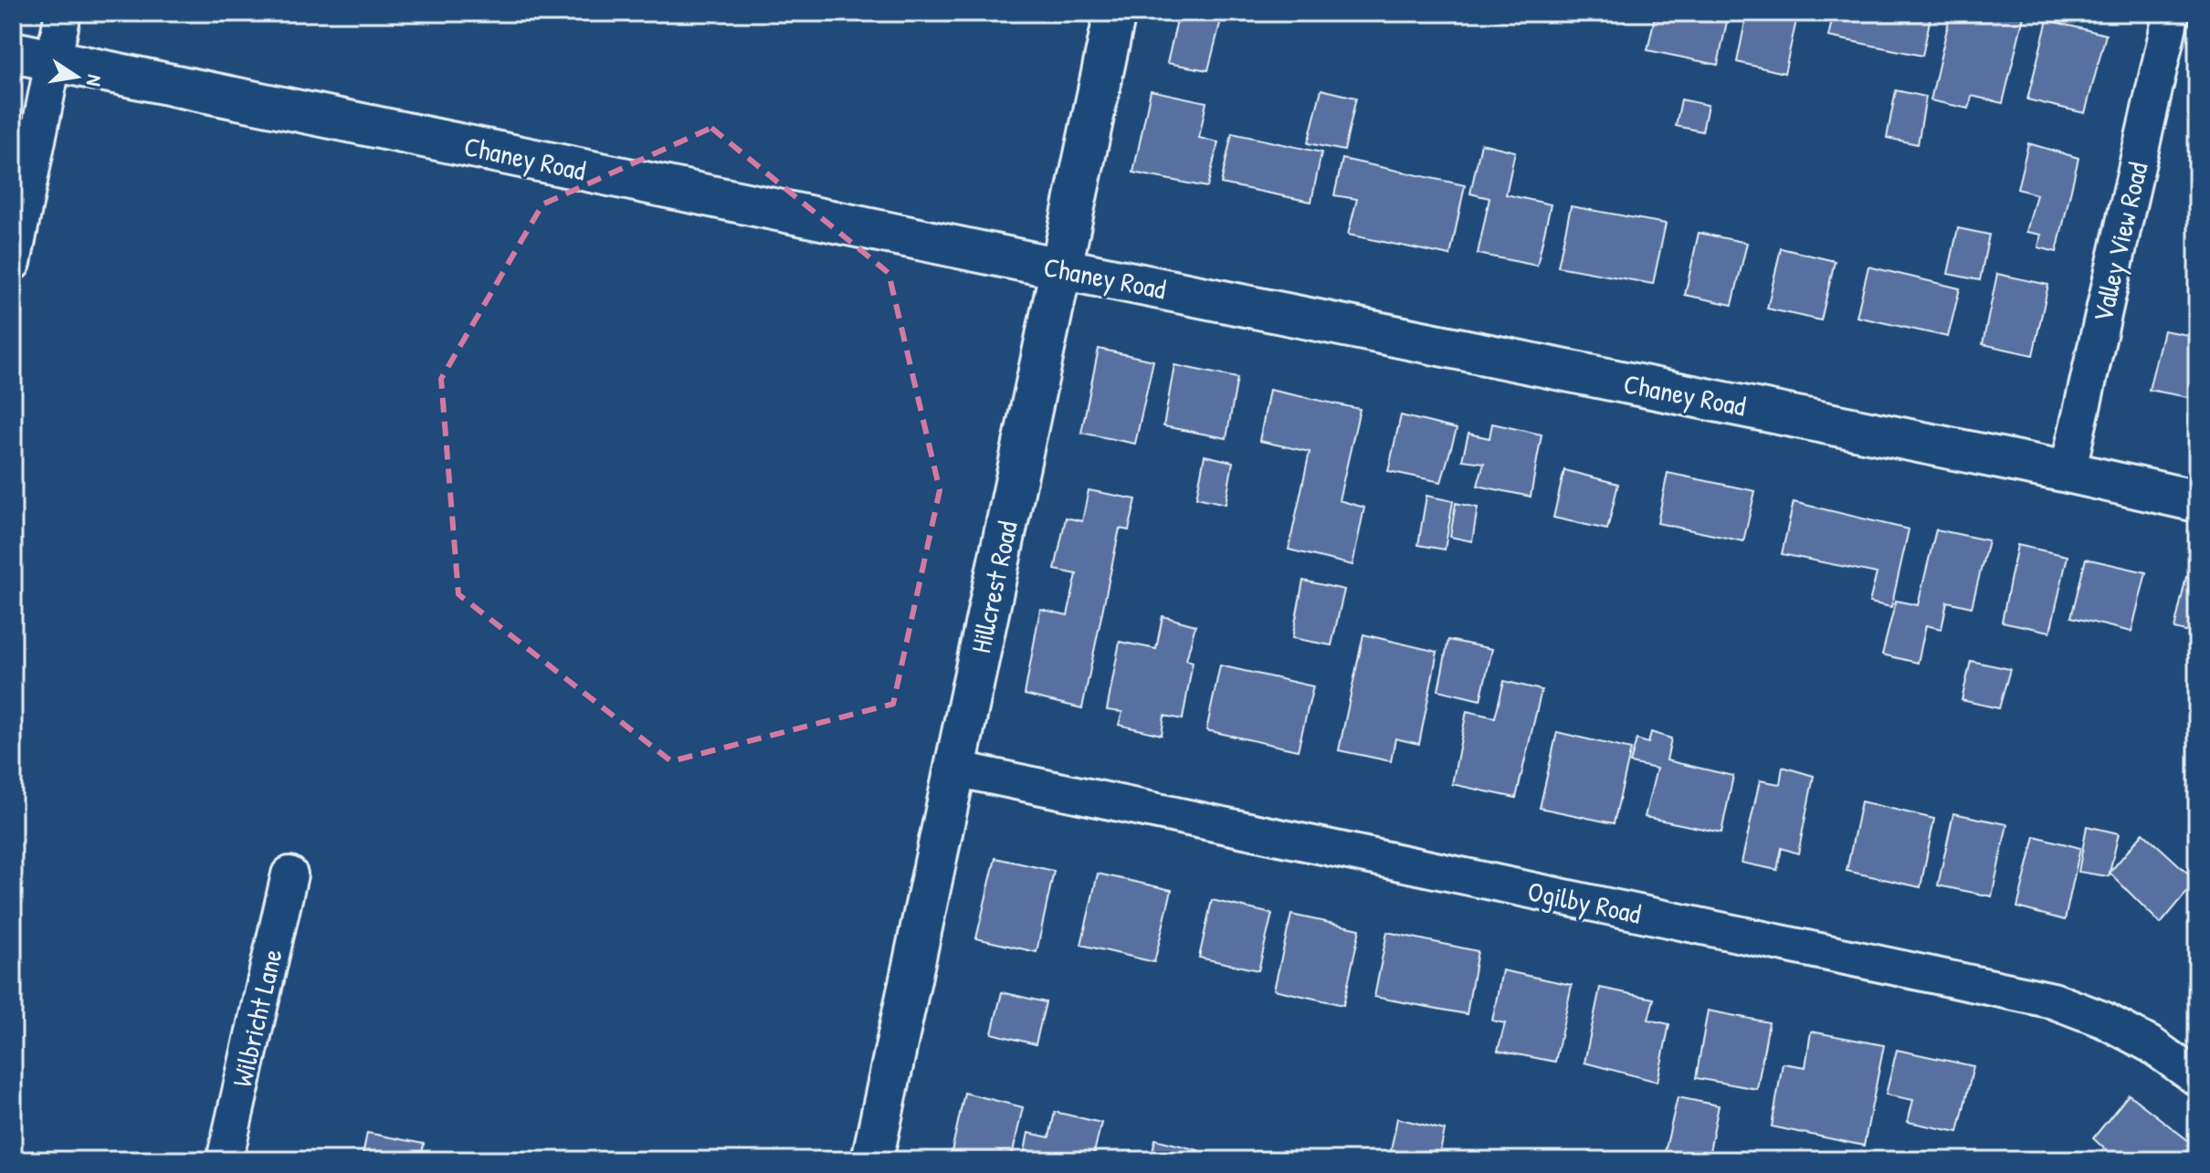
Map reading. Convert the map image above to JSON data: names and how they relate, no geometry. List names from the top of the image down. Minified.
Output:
{"streets":{"street":["Chaney Road","Valley View Road","Hillcrest Road","Ogilby Road","Wilbricht Lane"]},"crossings":[["Chaney Road","Valley View Road"],["Chaney Road","Hillcrest Road"],["Hillcrest Road","Ogilby Road"]],"north":"right"}
